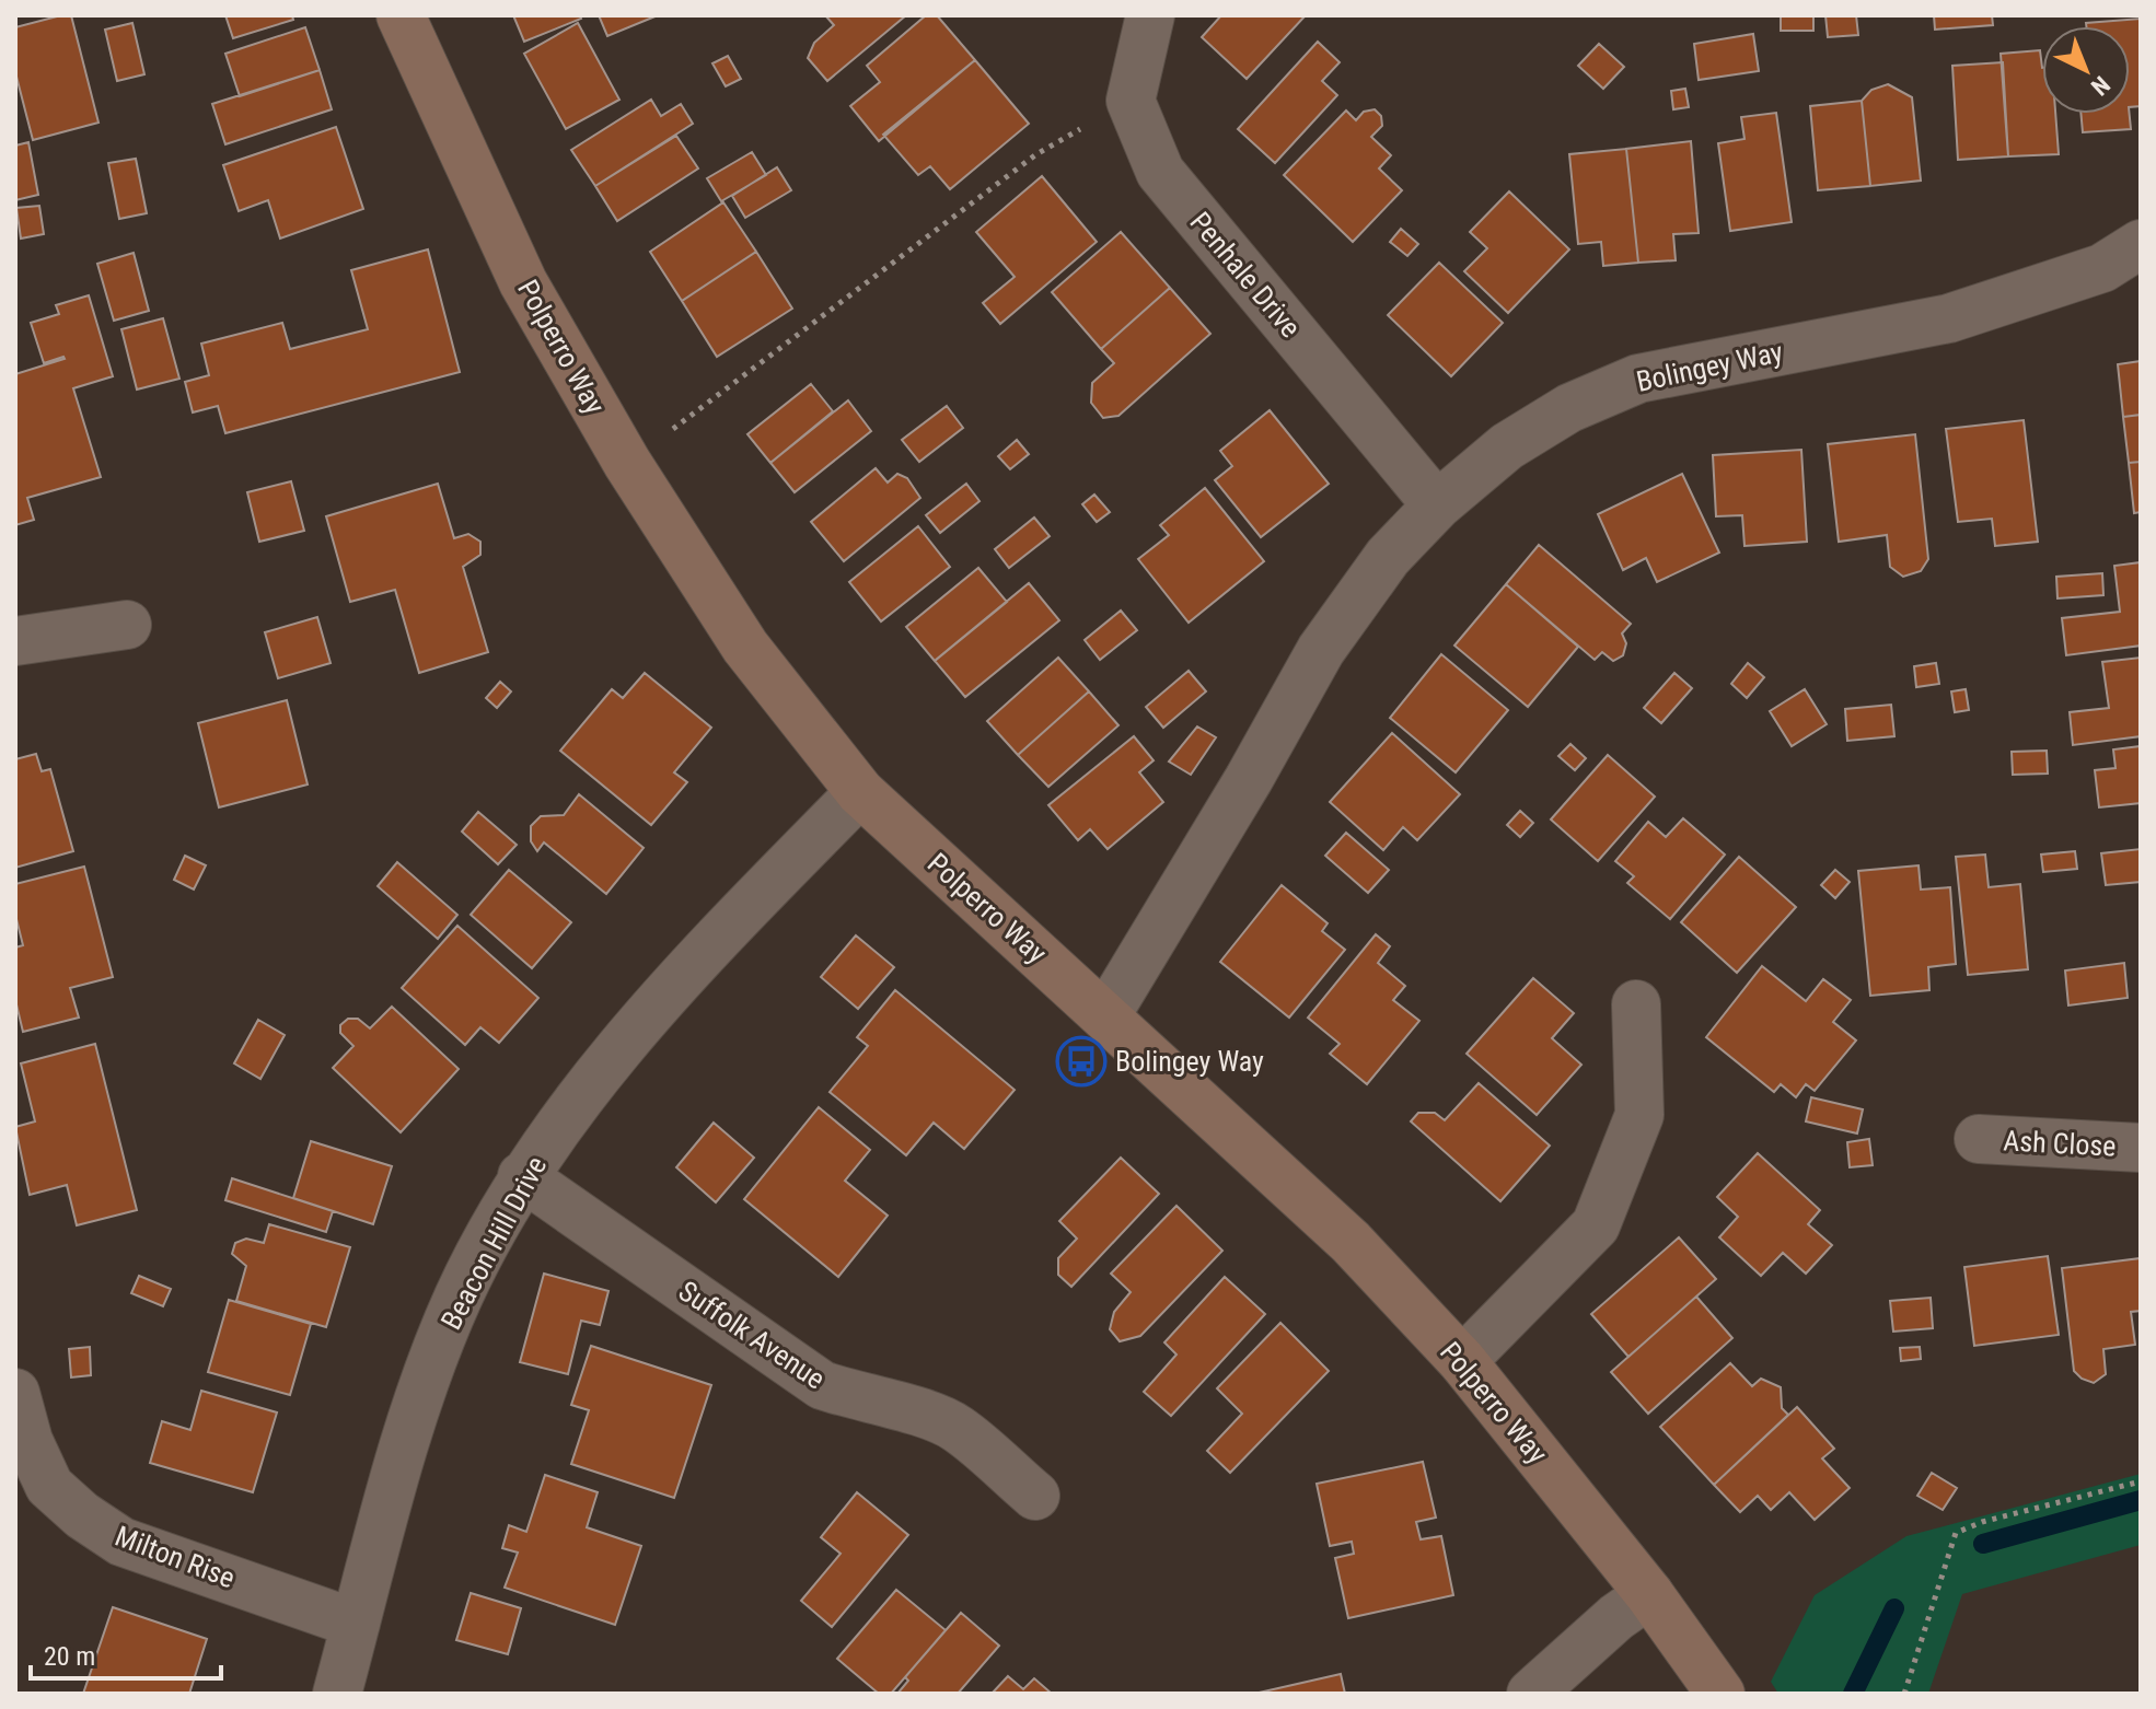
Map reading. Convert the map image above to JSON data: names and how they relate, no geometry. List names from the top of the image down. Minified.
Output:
{"streets":{"street":["Penhale Drive","Polperro Way","Bolingey Way","Ash Close","Beacon Hill Drive","Suffolk Avenue","Milton Rise"]},"crossings":[["Penhale Drive","Bolingey Way"],["Polperro Way","Bolingey Way"],["Polperro Way","Beacon Hill Drive"],["Beacon Hill Drive","Suffolk Avenue"],["Beacon Hill Drive","Milton Rise"]],"places":{"bus stop":["Bolingey Way"]},"scale_bar":"20 m","north":"bottom right"}
